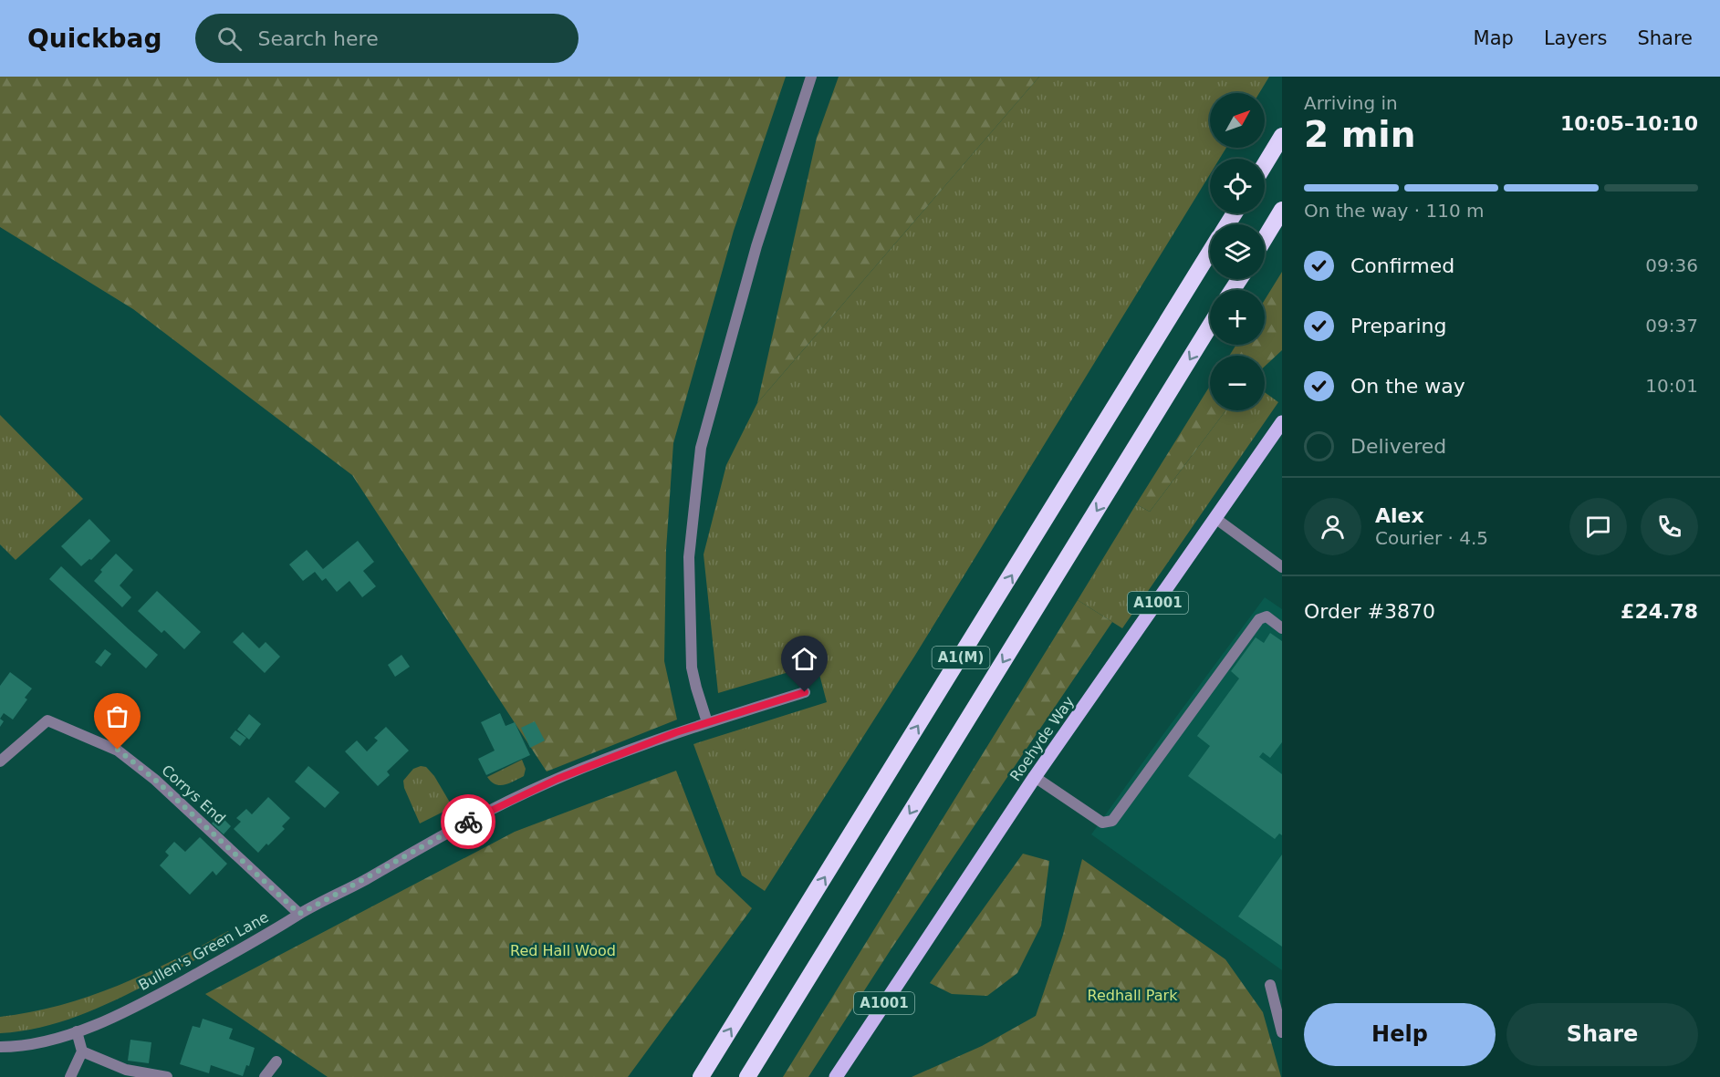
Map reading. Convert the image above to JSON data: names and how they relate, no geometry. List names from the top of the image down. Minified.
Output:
{"streets":{"highway":["A1(M)"],"main road":["A1001","Roehyde Way"],"street":["Corrys End","Bullen's Green Lane"]},"crossings":[["Corrys End","Bullen's Green Lane"]],"parks":["Red Hall Wood","Redhall Park"],"north":"top right","page":{"header":"Quickbag","search":"Search here","nav":["Map","Layers","Share"],"heading":["2 min","Arriving in","10:05–10:10"],"panel":["Alex","Courier · 4.5","Order #3870","£24.78"],"map_buttons":["+","−"],"bar":"On the way · 110 m","list":[["Confirmed","09:36"],["Preparing","09:37"],["On the way","10:01"],"Delivered"],"buttons":["Help","Share"]}}
